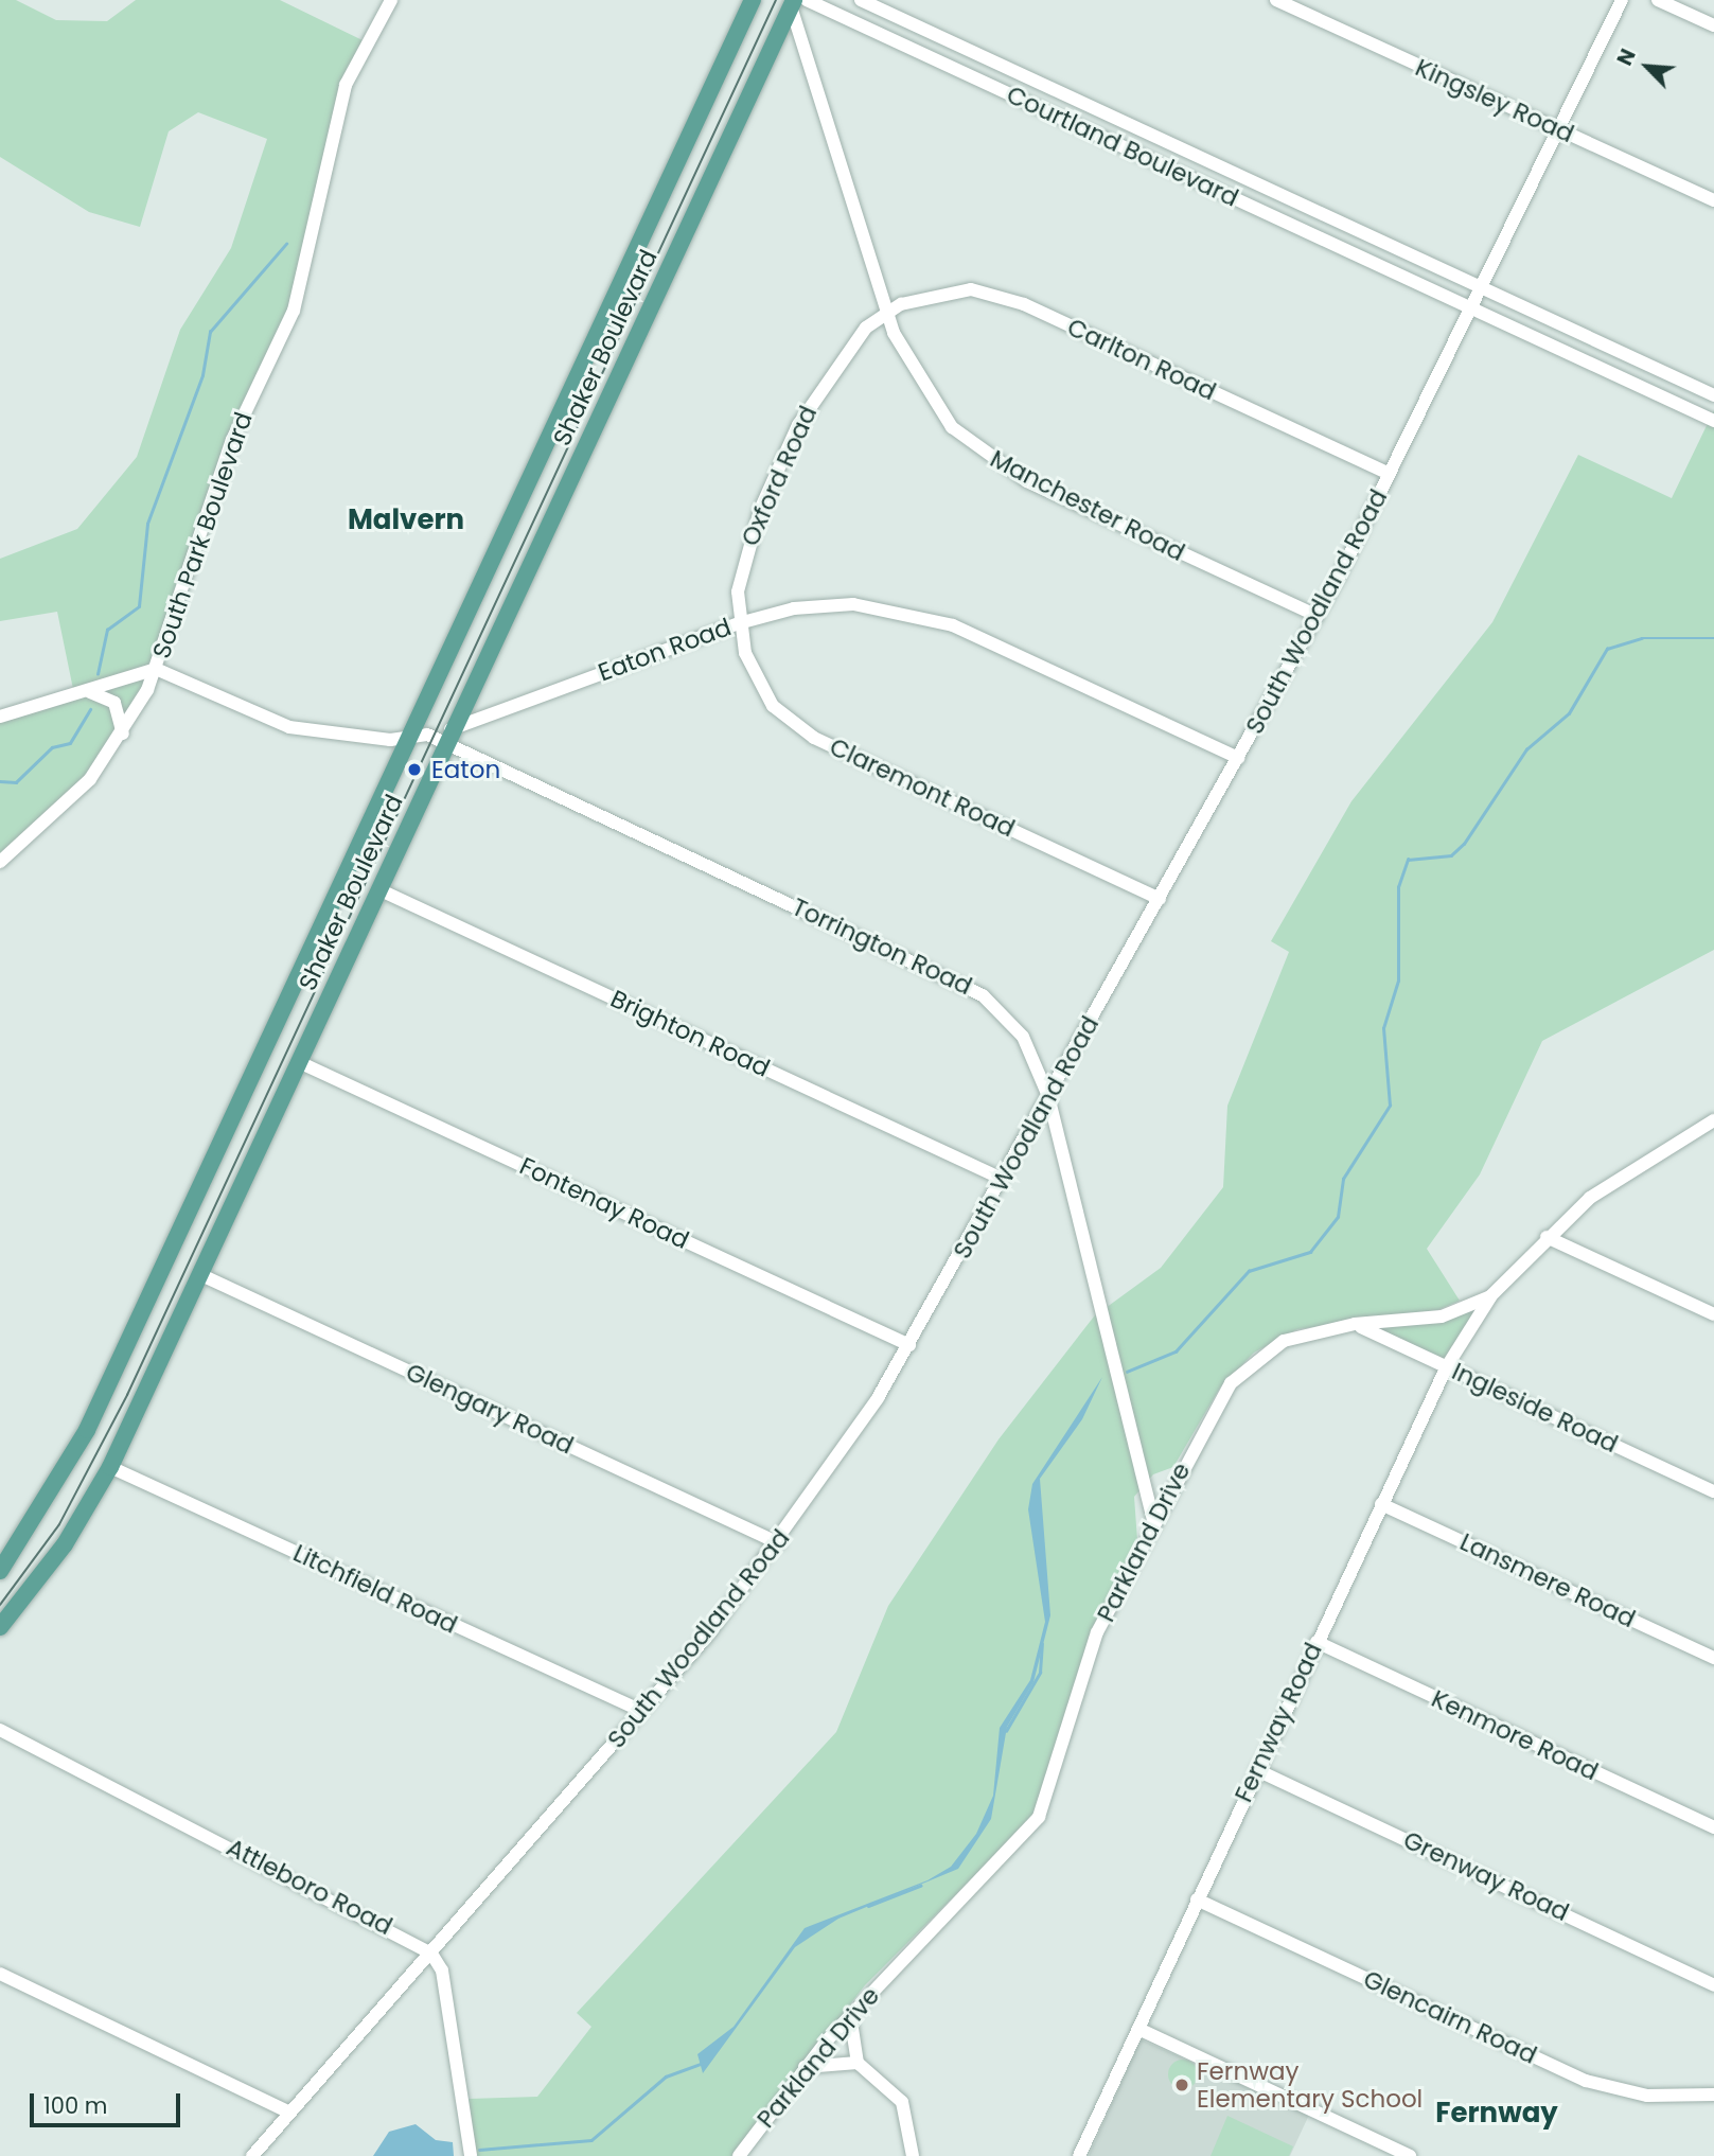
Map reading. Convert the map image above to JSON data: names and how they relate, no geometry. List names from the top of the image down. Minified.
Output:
{"streets":{"main road":["Shaker Boulevard"],"street":["Kingsley Road","Courtland Boulevard","Carlton Road","Oxford Road","Manchester Road","South Park Boulevard","South Woodland Road","Eaton Road","Claremont Road","Torrington Road","Brighton Road","Fontenay Road","Ingleside Road","Glengary Road","Parkland Drive","Lansmere Road","Litchfield Road","Fernway Road","Kenmore Road","Grenway Road","Attleboro Road","Glencairn Road"]},"crossings":[["Kingsley Road","South Woodland Road"],["Courtland Boulevard","Shaker Boulevard"],["Courtland Boulevard","Manchester Road"],["Courtland Boulevard","South Woodland Road"],["Shaker Boulevard","Manchester Road"],["Shaker Boulevard","Eaton Road"],["Shaker Boulevard","Torrington Road"],["Shaker Boulevard","Brighton Road"],["Shaker Boulevard","Fontenay Road"],["Shaker Boulevard","Glengary Road"],["Shaker Boulevard","Litchfield Road"],["Carlton Road","Oxford Road"],["Carlton Road","Manchester Road"],["Carlton Road","South Woodland Road"],["Oxford Road","Manchester Road"],["Oxford Road","Eaton Road"],["Oxford Road","Claremont Road"],["Manchester Road","South Woodland Road"],["South Woodland Road","Eaton Road"],["South Woodland Road","Claremont Road"],["South Woodland Road","Torrington Road"],["South Woodland Road","Brighton Road"],["South Woodland Road","Fontenay Road"],["South Woodland Road","Glengary Road"],["South Woodland Road","Litchfield Road"],["South Woodland Road","Attleboro Road"],["Eaton Road","Claremont Road"],["Torrington Road","Parkland Drive"],["Ingleside Road","Parkland Drive"],["Ingleside Road","Fernway Road"],["Parkland Drive","Fernway Road"],["Lansmere Road","Fernway Road"],["Fernway Road","Kenmore Road"],["Fernway Road","Grenway Road"],["Fernway Road","Glencairn Road"]],"districts":["Malvern","Fernway"],"places":["Eaton","Fernway Elementary School"],"scale_bar":"100 m","north":"top left"}
